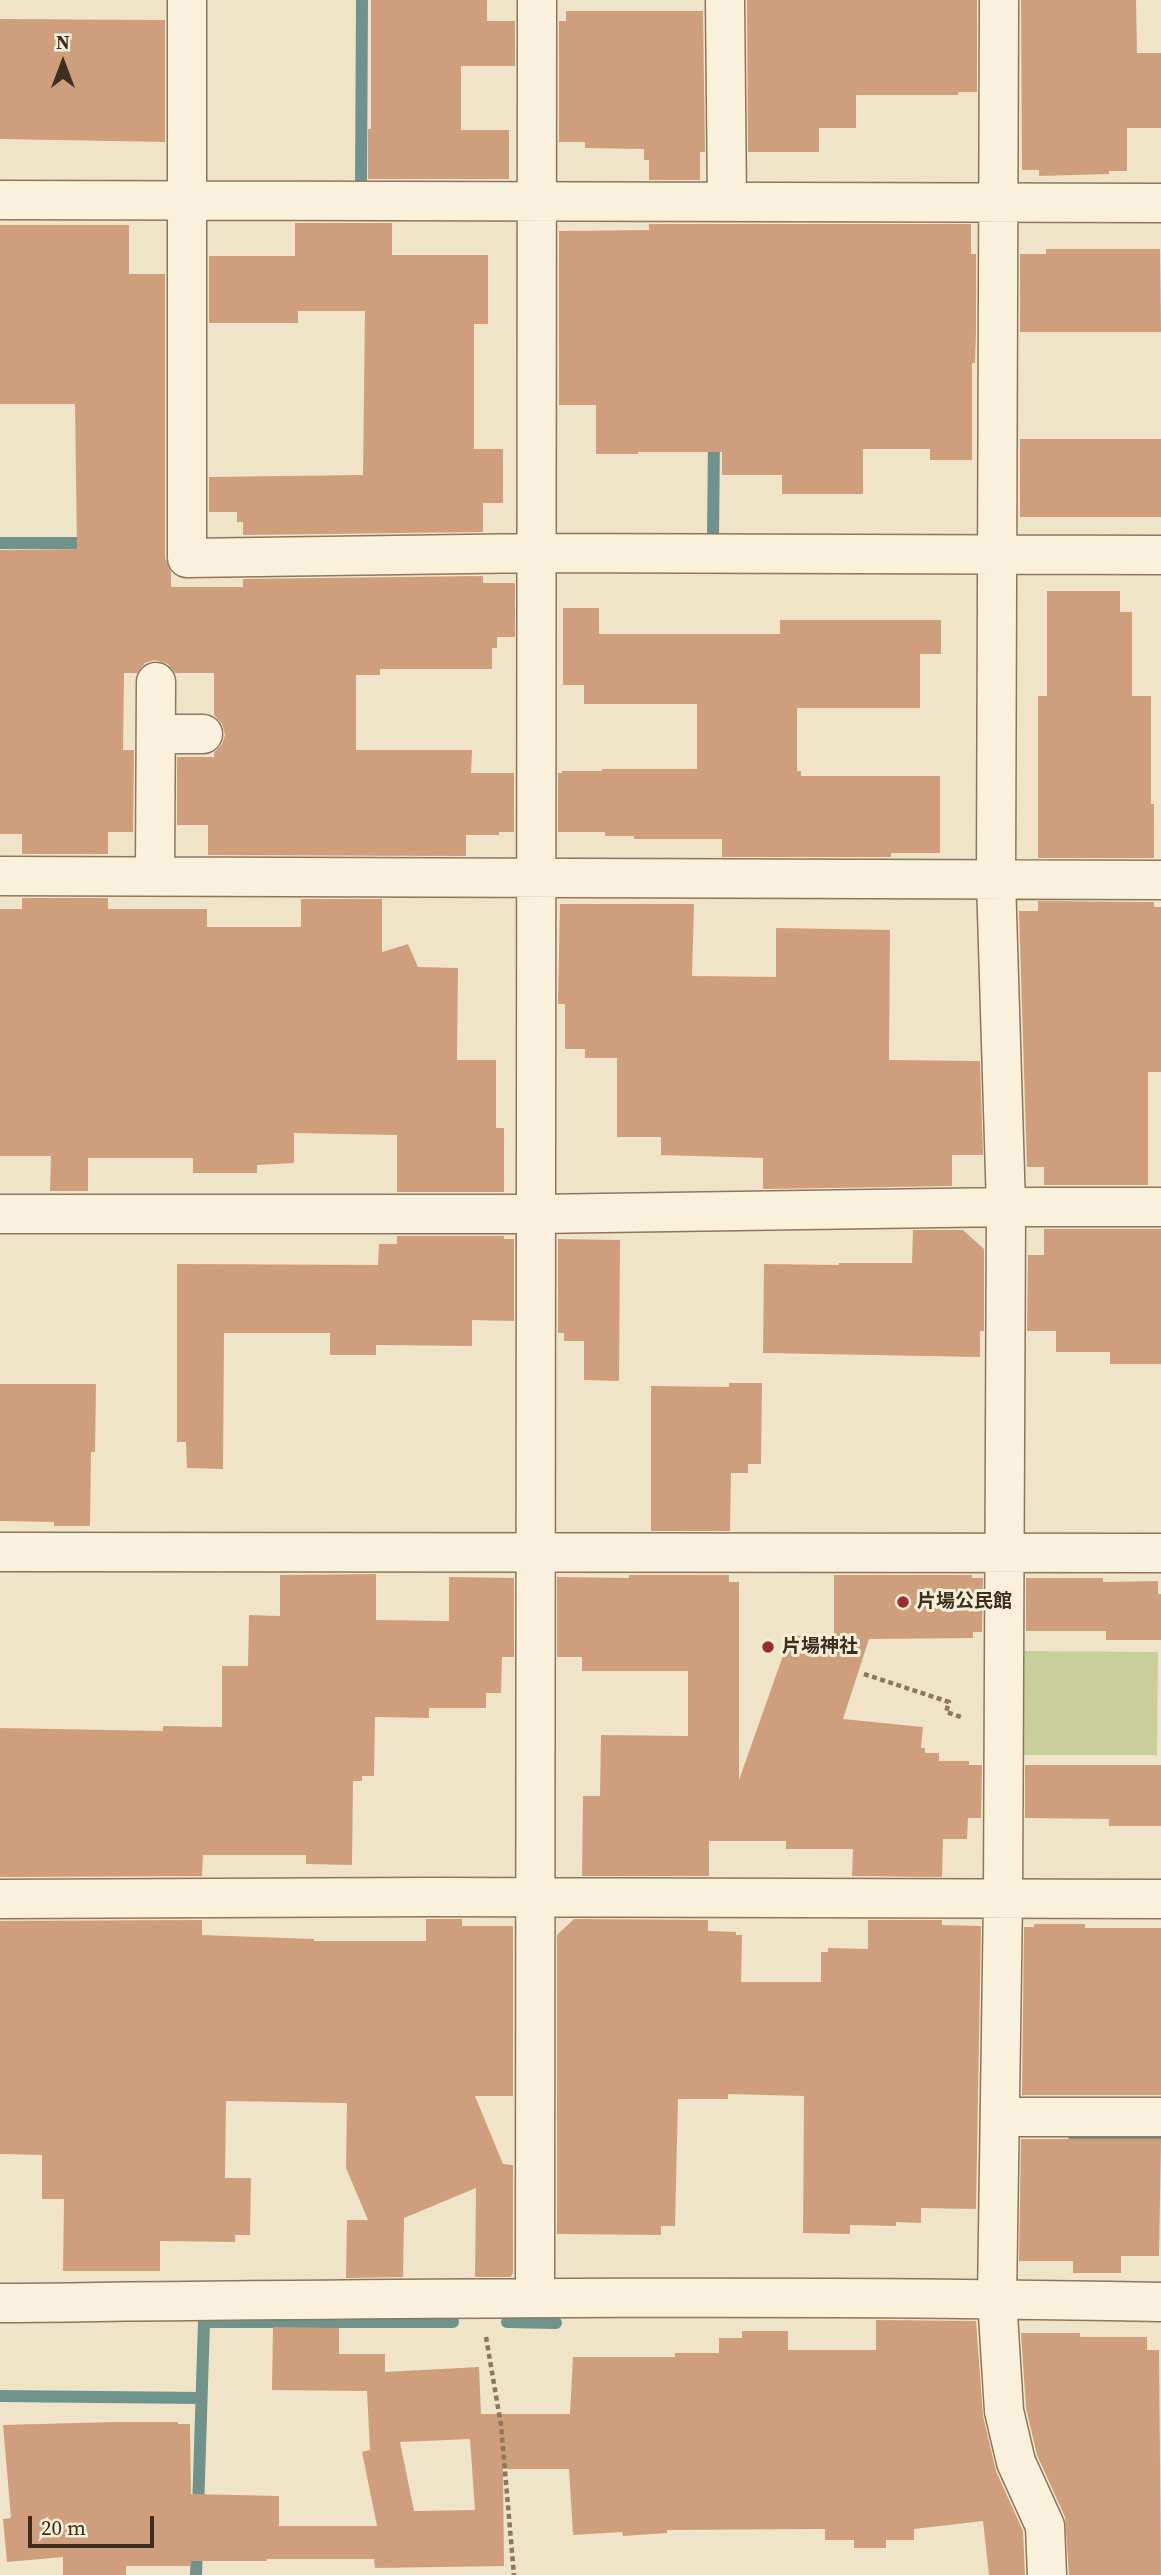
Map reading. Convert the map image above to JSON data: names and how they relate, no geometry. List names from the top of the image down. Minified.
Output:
{"places":["片場公民館","片場神社"],"scale_bar":"20 m","north":"top"}
